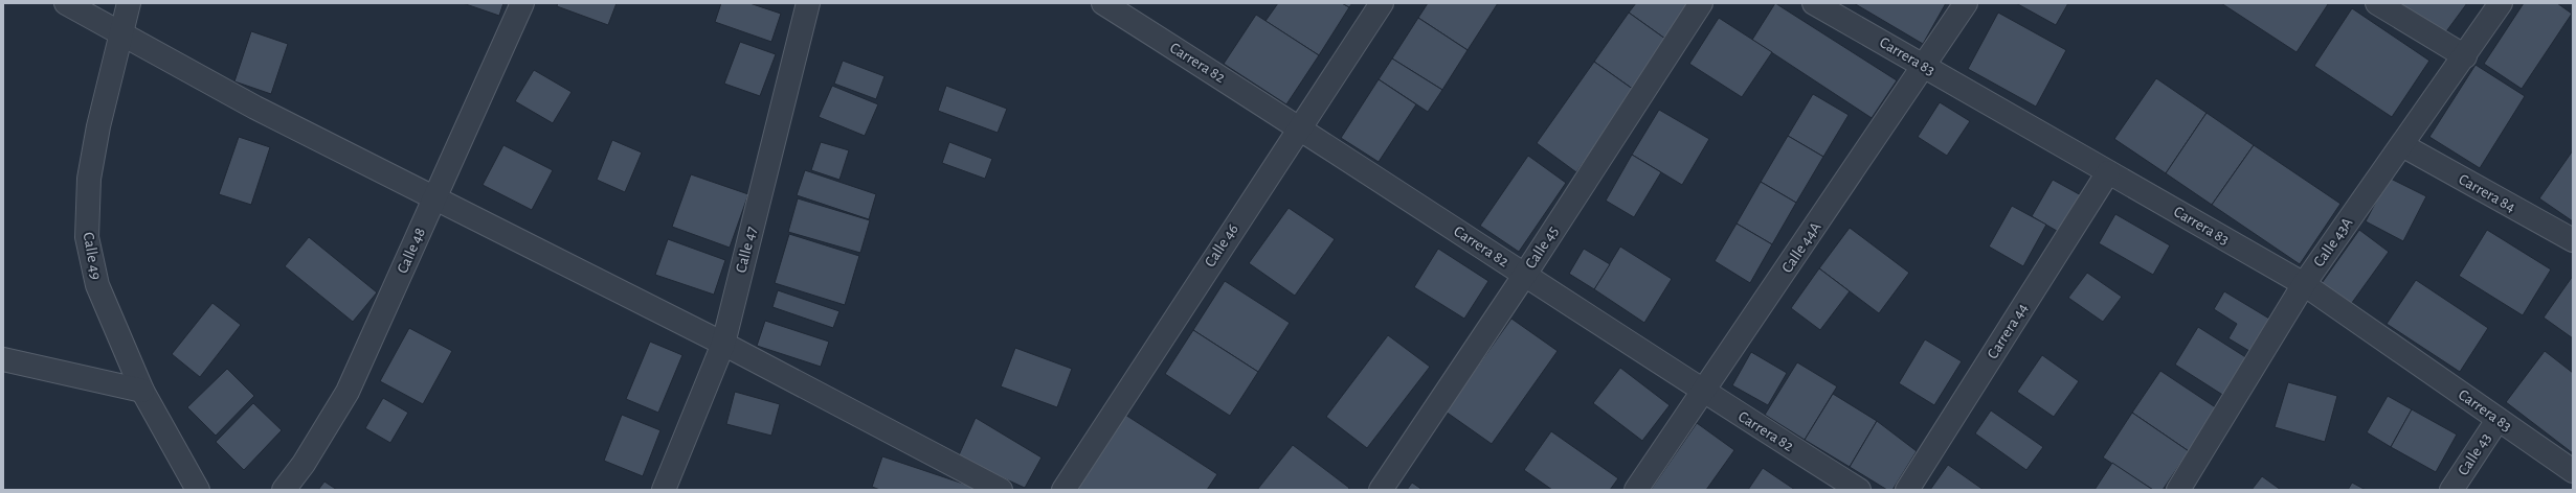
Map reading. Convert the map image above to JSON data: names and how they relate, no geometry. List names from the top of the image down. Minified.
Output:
{"streets":{"street":["Carrera 83","Carrera 82","Carrera 84","Calle 43A","Calle 46","Calle 45","Calle 44A","Calle 47","Calle 48","Calle 49","Carrera 44","Calle 43"]},"crossings":[["Carrera 83","Calle 43A"],["Carrera 83","Calle 44A"],["Carrera 83","Carrera 44"],["Carrera 83","Calle 43"],["Carrera 82","Calle 46"],["Carrera 82","Calle 45"],["Carrera 82","Calle 44A"],["Carrera 84","Calle 43A"]]}
